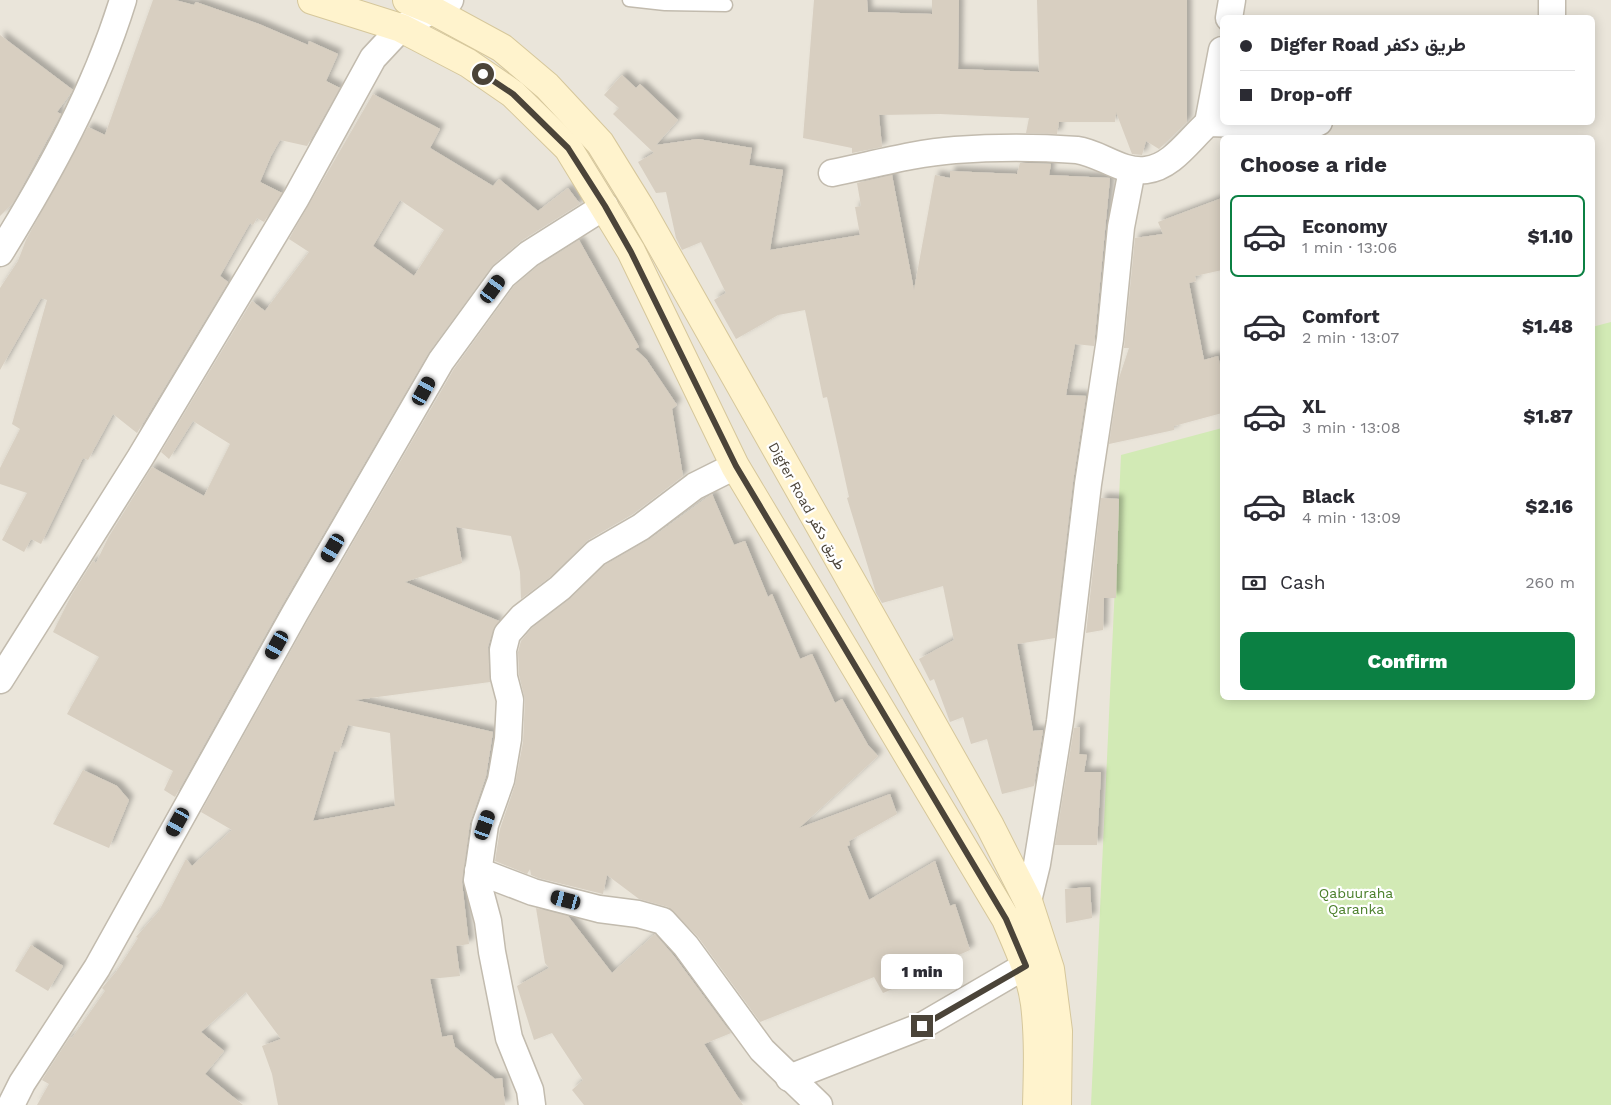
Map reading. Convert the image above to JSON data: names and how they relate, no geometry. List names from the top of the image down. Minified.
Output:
{"streets":{"street":["Digfer Road طريق دكفر"]},"parks":["Qabuuraha Qaranka"],"page":{"banner":["Digfer Road طريق دكفر","Drop-off"],"heading":"Choose a ride","list":[{"name":"Economy","note":"1 min · 13:06","value":"$1.10"},{"name":"Comfort","note":"2 min · 13:07","value":"$1.48"},{"name":"XL","note":"3 min · 13:08","value":"$1.87"},{"name":"Black","note":"4 min · 13:09","value":"$2.16"}],"pay":["Cash","260 m"],"buttons":"Confirm","bubble":"1 min"}}
